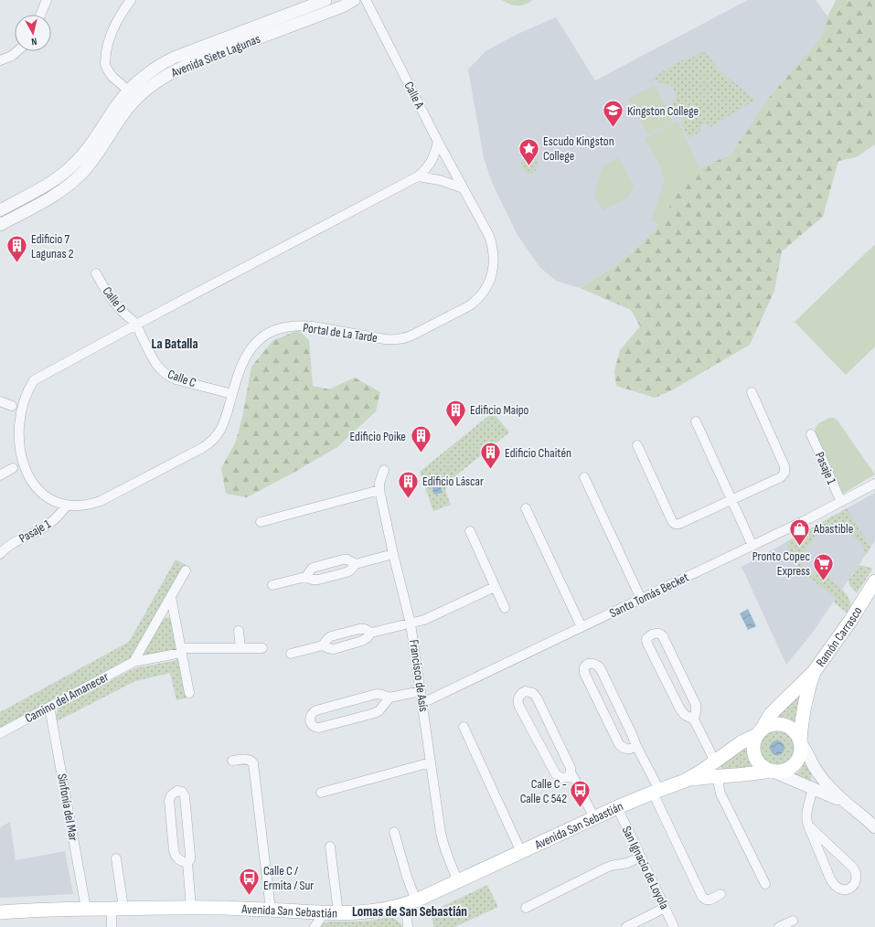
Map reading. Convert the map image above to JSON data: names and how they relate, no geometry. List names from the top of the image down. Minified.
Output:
{"streets":{"main road":["Ramón Carrasco","Avenida San Sebastián"],"street":["Avenida Siete Lagunas","Calle A","Calle D","Portal de La Tarde","Calle C","Pasaje 1","Santo Tomás Becket","Francisco de Asís","Camino del Amanecer","Sinfonía del Mar","San Ignacio de Loyola"]},"crossings":[["Calle A","Portal de La Tarde"],["Calle D","Calle C"],["Portal de La Tarde","Calle C"],["Portal de La Tarde","Pasaje 1"],["Pasaje 1","Santo Tomás Becket"],["Santo Tomás Becket","Francisco de Asís"],["Ramón Carrasco","Avenida San Sebastián"],["Francisco de Asís","Avenida San Sebastián"],["Camino del Amanecer","Sinfonía del Mar"],["Sinfonía del Mar","Avenida San Sebastián"],["Avenida San Sebastián","San Ignacio de Loyola"]],"districts":["La Batalla","Lomas de San Sebastián"],"places":{"school or university":["Kingston College"],"place":["Escudo Kingston College"],"building":["Edificio 7 Lagunas 2","Edificio Maipo","Edificio Poike","Edificio Chaitén","Edificio Láscar"],"shop":["Abastible"],"supermarket":["Pronto Copec Express"],"bus stop":["Calle C - Calle C 542","Calle C / Ermita / Sur"]},"north":"bottom"}
